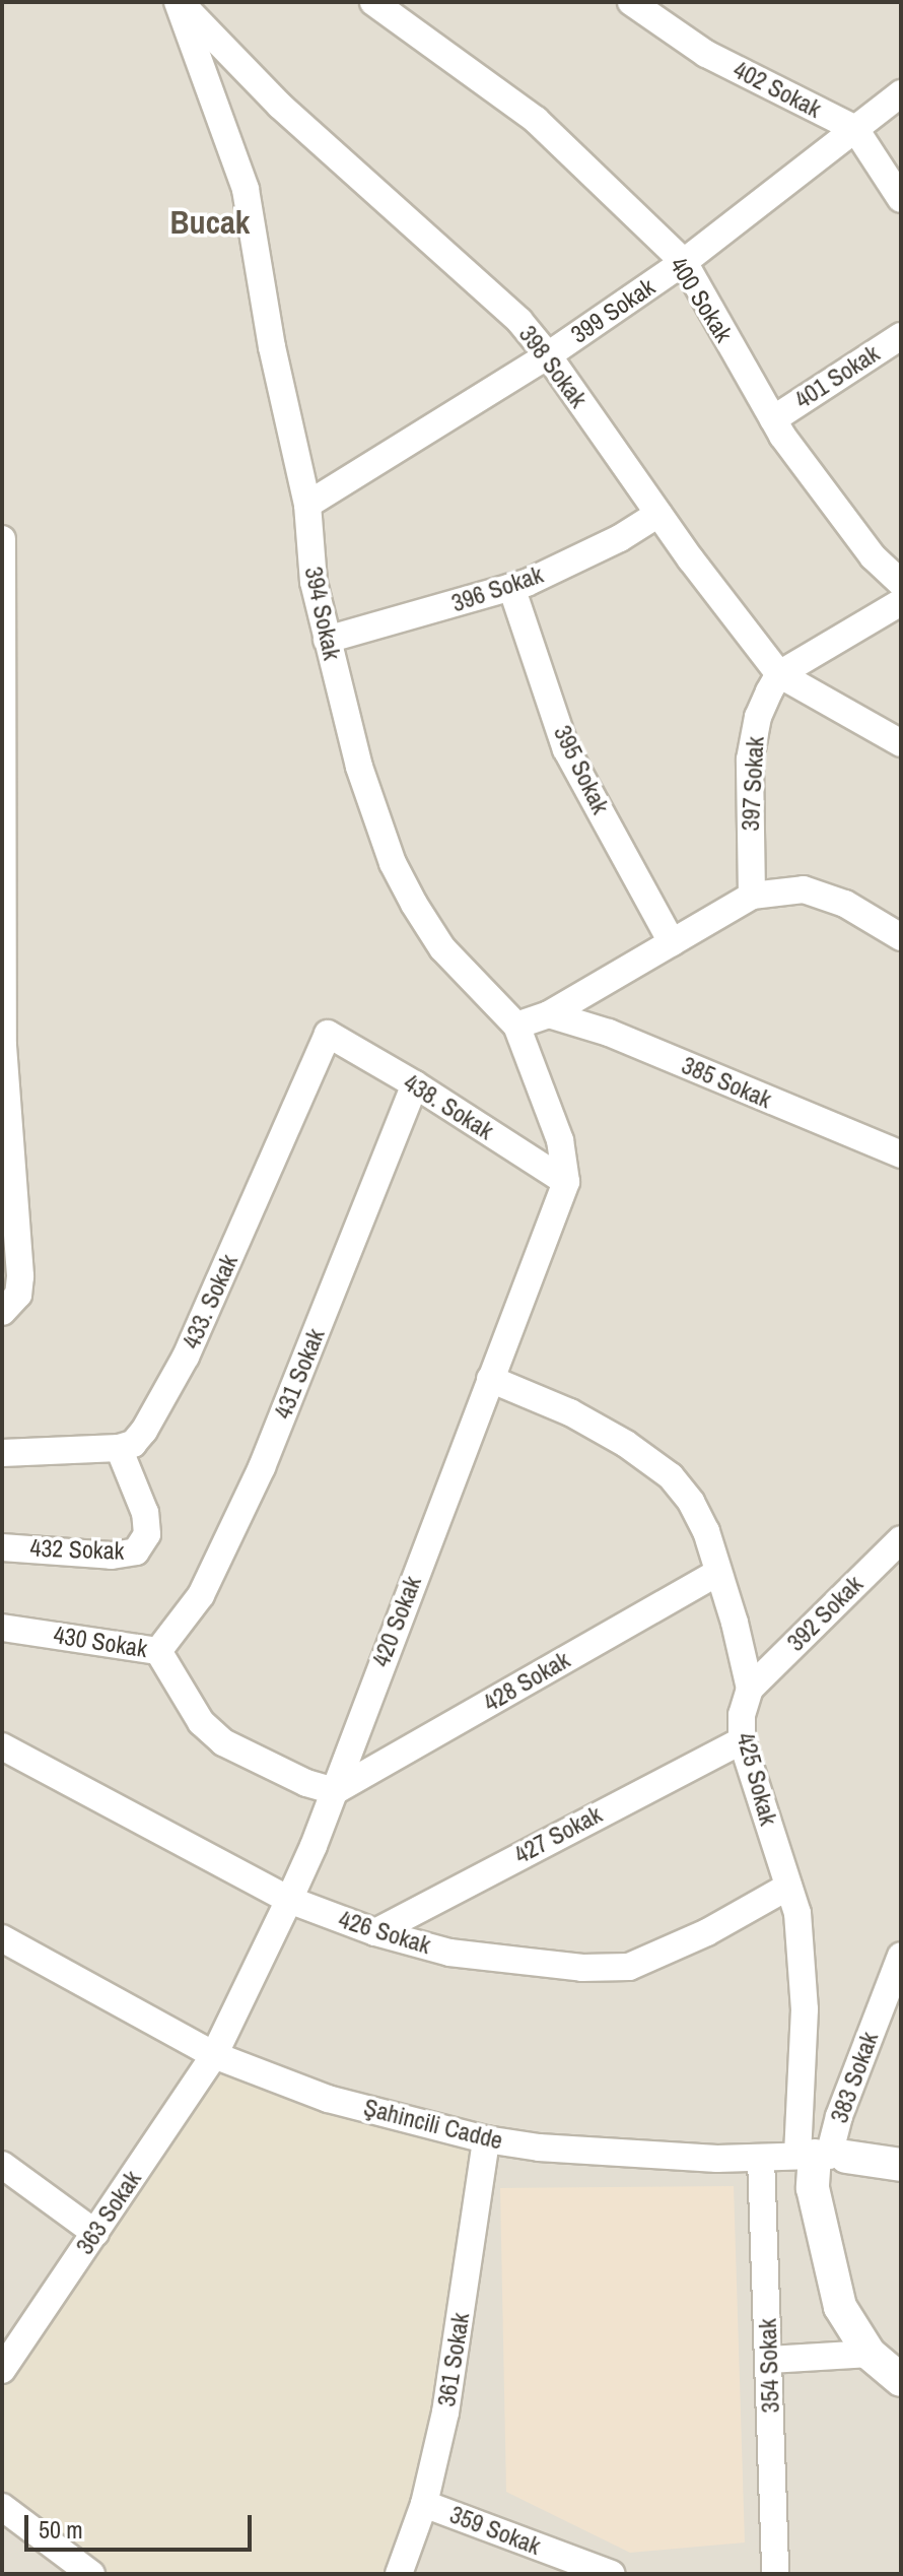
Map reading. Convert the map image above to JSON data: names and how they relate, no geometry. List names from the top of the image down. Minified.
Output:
{"streets":{"street":["402 Sokak","400 Sokak","399 Sokak","398 Sokak","401 Sokak","396 Sokak","394 Sokak","395 Sokak","397 Sokak","385 Sokak","438. Sokak","433. Sokak","431 Sokak","432 Sokak","392 Sokak","420 Sokak","430 Sokak","428 Sokak","425 Sokak","427 Sokak","426 Sokak","383 Sokak","Şahincili Cadde","363 Sokak","361 Sokak","354 Sokak","359 Sokak"]},"crossings":[["402 Sokak","399 Sokak"],["400 Sokak","399 Sokak"],["400 Sokak","401 Sokak"],["399 Sokak","398 Sokak"],["399 Sokak","394 Sokak"],["398 Sokak","396 Sokak"],["398 Sokak","394 Sokak"],["398 Sokak","397 Sokak"],["396 Sokak","394 Sokak"],["396 Sokak","395 Sokak"],["394 Sokak","438. Sokak"],["394 Sokak","420 Sokak"],["438. Sokak","433. Sokak"],["438. Sokak","431 Sokak"],["438. Sokak","420 Sokak"],["433. Sokak","432 Sokak"],["431 Sokak","430 Sokak"],["392 Sokak","425 Sokak"],["420 Sokak","430 Sokak"],["420 Sokak","428 Sokak"],["420 Sokak","425 Sokak"],["420 Sokak","426 Sokak"],["420 Sokak","Şahincili Cadde"],["420 Sokak","363 Sokak"],["430 Sokak","428 Sokak"],["428 Sokak","425 Sokak"],["425 Sokak","427 Sokak"],["425 Sokak","426 Sokak"],["425 Sokak","383 Sokak"],["425 Sokak","Şahincili Cadde"],["427 Sokak","426 Sokak"],["383 Sokak","Şahincili Cadde"],["Şahincili Cadde","363 Sokak"],["Şahincili Cadde","361 Sokak"],["Şahincili Cadde","354 Sokak"],["361 Sokak","359 Sokak"]],"districts":["Bucak"],"scale_bar":"50 m"}
